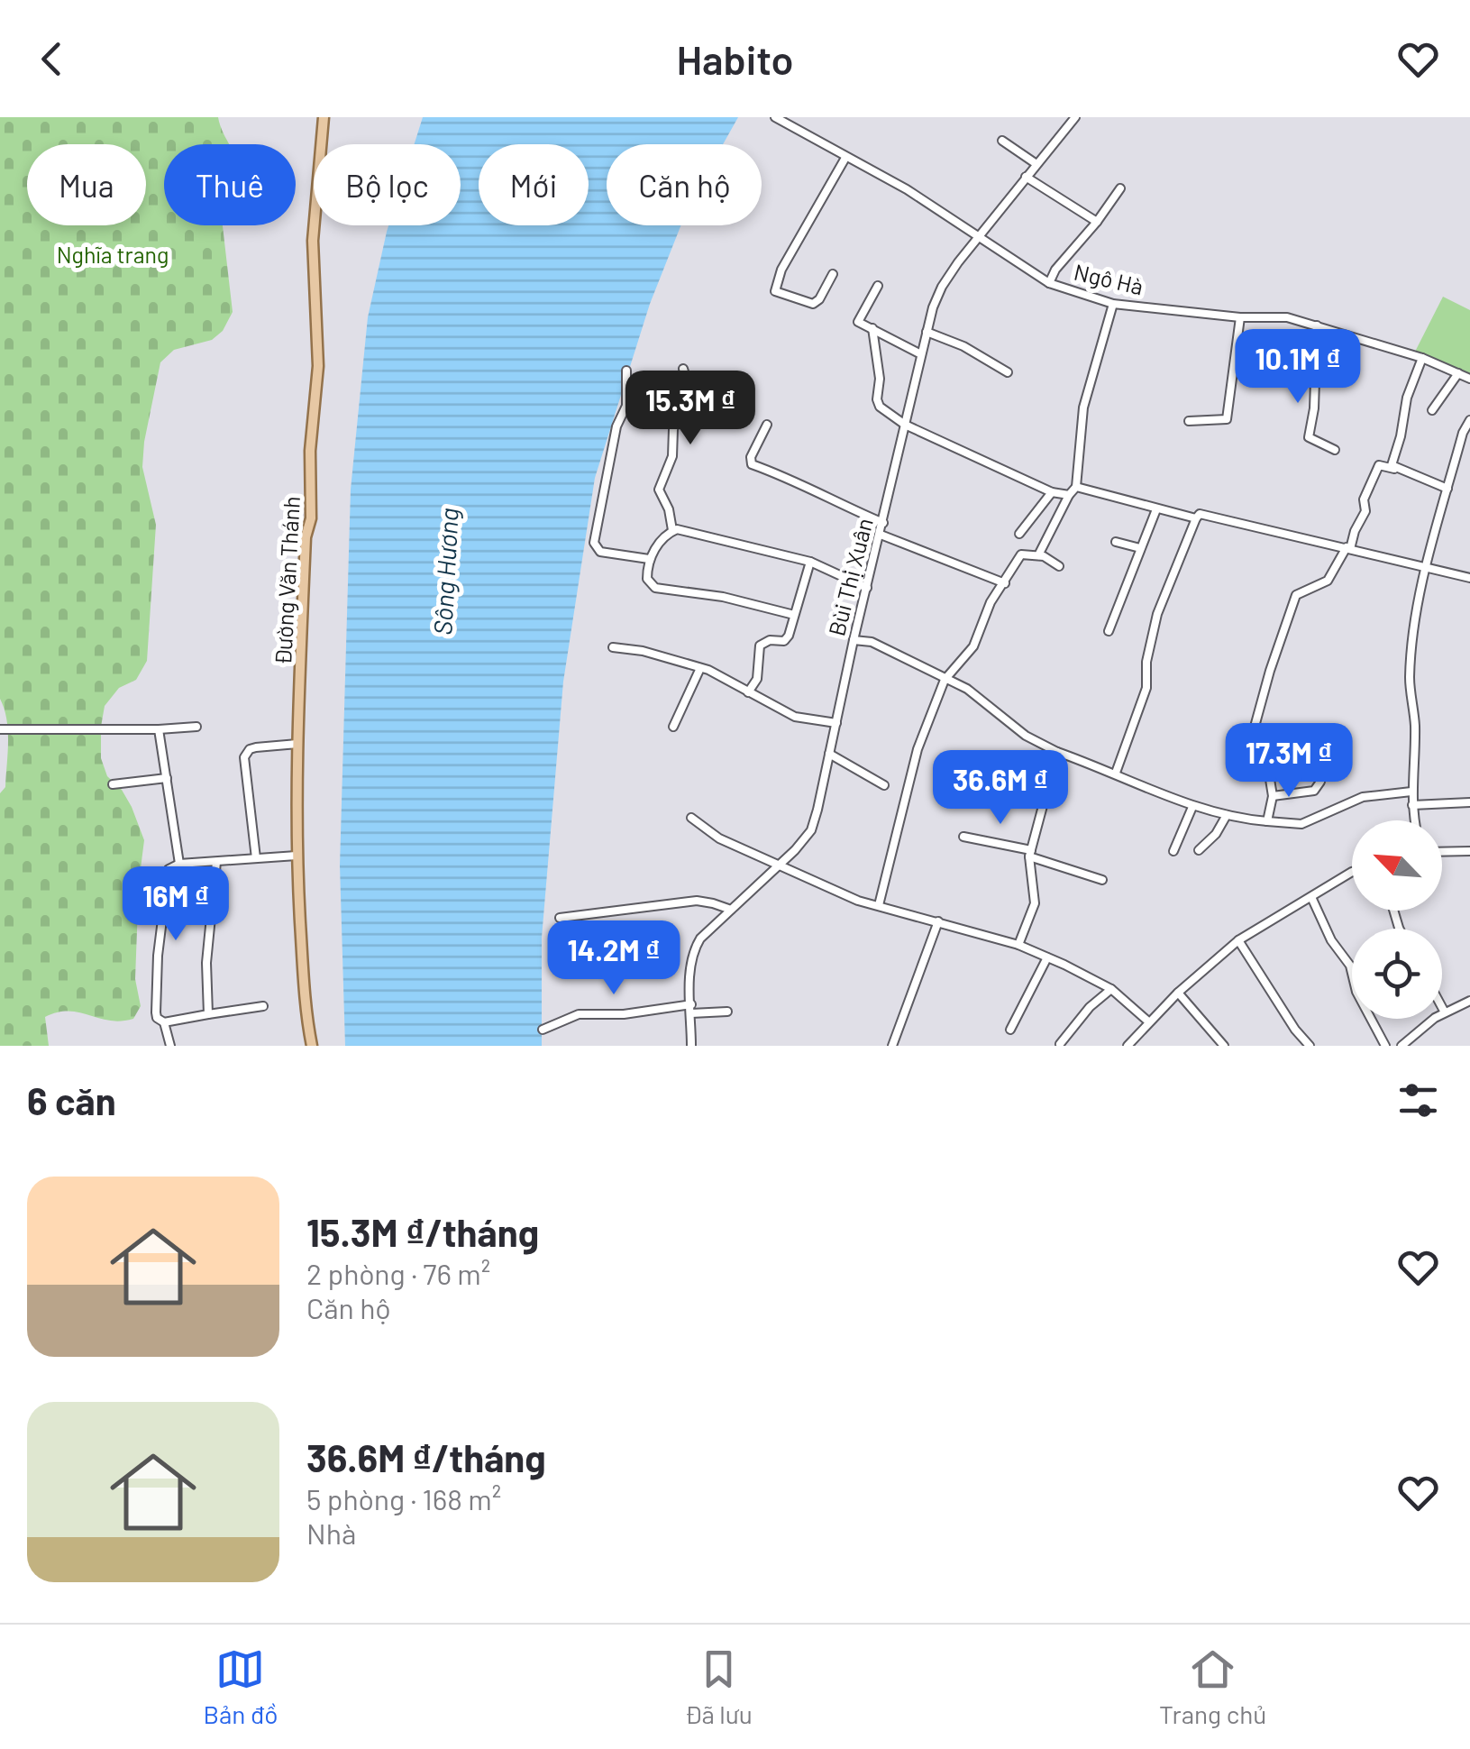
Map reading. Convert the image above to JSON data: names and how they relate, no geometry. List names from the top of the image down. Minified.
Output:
{"streets":{"main road":["Đường Văn Thánh"],"street":["Ngô Hà","Bùi Thị Xuân"]},"crossings":[["Ngô Hà","Bùi Thị Xuân"]],"water":["Sông Hương"],"parks":["Nghĩa trang"],"north":"top left","page":{"header":"Habito","chip":["Mua","Thuê","Bộ lọc","Mới","Căn hộ"],"price":["10.1M ₫","15.3M ₫","17.3M ₫","36.6M ₫","16M ₫","14.2M ₫"],"heading":"6 căn","list":[{"name":"15.3M ₫/tháng","note":"2 phòng · 76 m² · Căn hộ"},{"name":"36.6M ₫/tháng","note":"5 phòng · 168 m² · Nhà"}],"tabs":["Bản đồ","Đã lưu","Trang chủ"]}}
